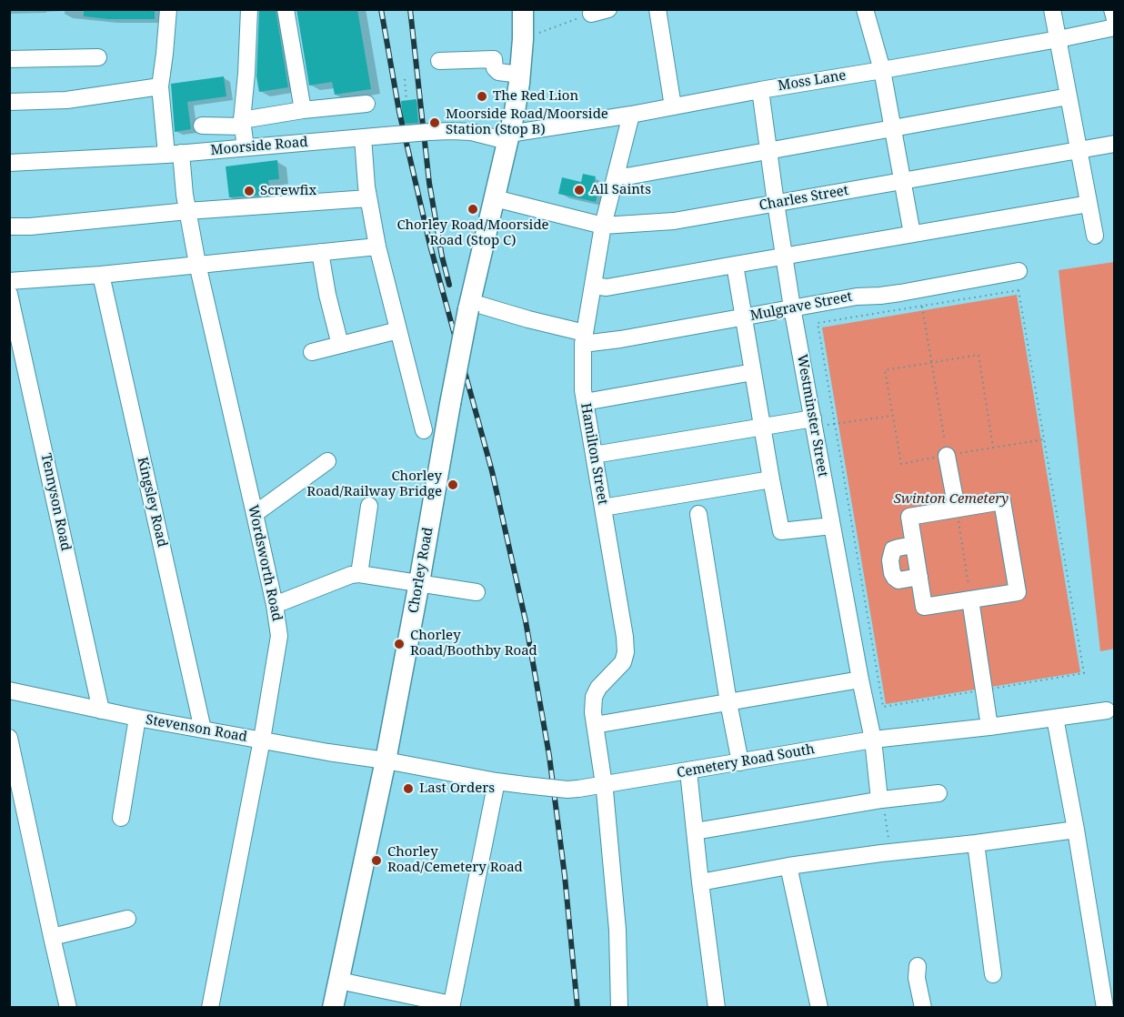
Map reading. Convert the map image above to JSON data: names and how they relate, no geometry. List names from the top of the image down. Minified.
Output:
{"streets":{"main road":["Chorley Road"],"street":["Moss Lane","Moorside Road","Charles Street","Mulgrave Street","Westminster Street","Hamilton Street","Tennyson Road","Kingsley Road","Wordsworth Road","Stevenson Road","Cemetery Road South"]},"crossings":[["Moss Lane","Moorside Road"],["Moss Lane","Westminster Street"],["Moss Lane","Hamilton Street"],["Moss Lane","Chorley Road"],["Moorside Road","Wordsworth Road"],["Moorside Road","Chorley Road"],["Charles Street","Westminster Street"],["Charles Street","Hamilton Street"],["Charles Street","Chorley Road"],["Mulgrave Street","Westminster Street"],["Mulgrave Street","Hamilton Street"],["Mulgrave Street","Chorley Road"],["Westminster Street","Cemetery Road South"],["Hamilton Street","Cemetery Road South"],["Tennyson Road","Stevenson Road"],["Kingsley Road","Stevenson Road"],["Wordsworth Road","Stevenson Road"],["Chorley Road","Stevenson Road"],["Chorley Road","Cemetery Road South"],["Stevenson Road","Cemetery Road South"]],"parks":["Swinton Cemetery"],"places":["The Red Lion","Moorside Road/Moorside Station (Stop B)","All Saints","Screwfix","Chorley Road/Moorside Road (Stop C)","Chorley Road/Railway Bridge","Chorley Road/Boothby Road","Last Orders","Chorley Road/Cemetery Road"]}
